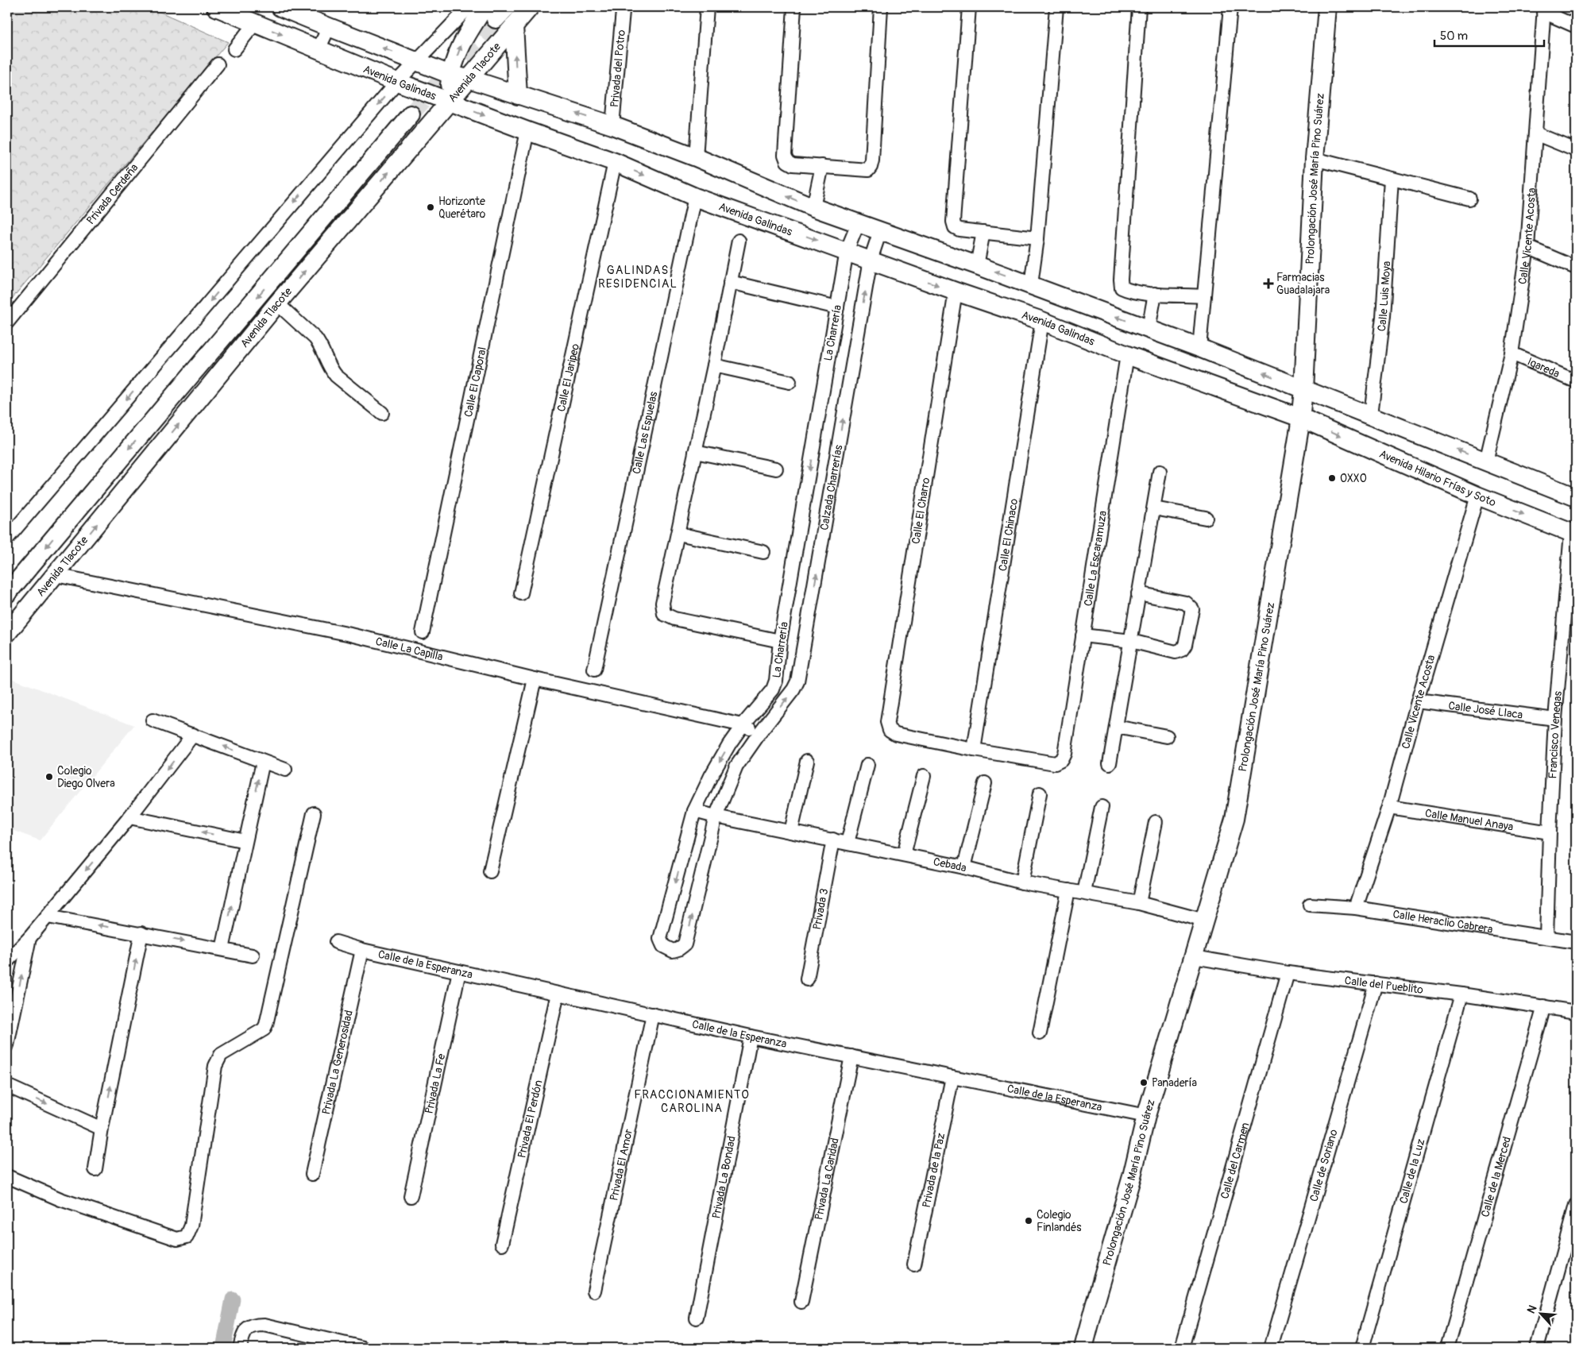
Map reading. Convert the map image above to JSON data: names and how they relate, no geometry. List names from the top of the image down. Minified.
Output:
{"streets":{"main road":["Avenida Tlacote","Avenida Galindas","Prolongación José María Pino Suárez","Avenida Hilario Frías y Soto"],"street":["Privada del Potro","Privada Cerdeña","Calle Vicente Acosta","Calle Luis Moya","La Charrería","Igareda","Calle El Jaripeo","Calle El Caporal","Calle Las Espuelas","Calzada Charrerías","Calle El Charro","Calle El Chinaco","Calle La Escaramuza","Calle La Capilla","Calle José Llaca","Francisco Venegas","Calle Manuel Anaya","Cebada","Privada 3","Calle Heraclio Cabrera","Calle de la Esperanza","Calle del Pueblito","Privada La Generosidad","Privada La Fe","Privada El Perdón","Calle del Carmen","Privada El Amor","Calle de Soriano","Privada de la Paz","Calle de la Luz","Privada La Bondad","Calle de la Merced","Privada La Caridad"]},"crossings":[["Avenida Tlacote","Avenida Galindas"],["Avenida Tlacote","Calle La Capilla"],["Avenida Galindas","Prolongación José María Pino Suárez"],["Avenida Galindas","La Charrería"],["Avenida Galindas","Calle El Jaripeo"],["Avenida Galindas","Calle El Caporal"],["Avenida Galindas","Calle Las Espuelas"],["Avenida Galindas","Avenida Hilario Frías y Soto"],["Avenida Galindas","Calzada Charrerías"],["Avenida Galindas","Calle El Charro"],["Avenida Galindas","Calle El Chinaco"],["Avenida Galindas","Calle La Escaramuza"],["Prolongación José María Pino Suárez","Avenida Hilario Frías y Soto"],["Prolongación José María Pino Suárez","Cebada"],["Prolongación José María Pino Suárez","Calle de la Esperanza"],["Prolongación José María Pino Suárez","Calle del Pueblito"],["Calle Vicente Acosta","Igareda"],["Calle Vicente Acosta","Avenida Hilario Frías y Soto"],["Calle Vicente Acosta","Calle José Llaca"],["Calle Vicente Acosta","Calle Manuel Anaya"],["Calle Vicente Acosta","Calle Heraclio Cabrera"],["La Charrería","Calzada Charrerías"],["La Charrería","Calle La Capilla"],["La Charrería","Cebada"],["Avenida Hilario Frías y Soto","Francisco Venegas"],["Calzada Charrerías","Calle La Capilla"],["Calzada Charrerías","Cebada"],["Calle El Charro","Calle El Chinaco"],["Calle El Charro","Calle La Escaramuza"],["Calle El Chinaco","Calle La Escaramuza"],["Calle José Llaca","Francisco Venegas"],["Francisco Venegas","Calle Manuel Anaya"],["Francisco Venegas","Calle Heraclio Cabrera"],["Cebada","Privada 3"],["Calle de la Esperanza","Privada La Generosidad"],["Calle de la Esperanza","Privada La Fe"],["Calle de la Esperanza","Privada El Perdón"],["Calle de la Esperanza","Privada El Amor"],["Calle de la Esperanza","Privada de la Paz"],["Calle de la Esperanza","Privada La Bondad"],["Calle de la Esperanza","Privada La Caridad"],["Calle del Pueblito","Calle del Carmen"],["Calle del Pueblito","Calle de Soriano"],["Calle del Pueblito","Calle de la Luz"],["Calle del Pueblito","Calle de la Merced"]],"one_way":["Calzada Charrerías"],"districts":["GALINDAS RESIDENCIAL","FRACCIONAMIENTO CAROLINA"],"places":{"other":["Horizonte Querétaro","OXXO","Colegio Diego Olvera","Panadería","Colegio Finlandés"],"health":["Farmacias Guadalajara"]},"scale_bar":"50 m","north":"top left"}
